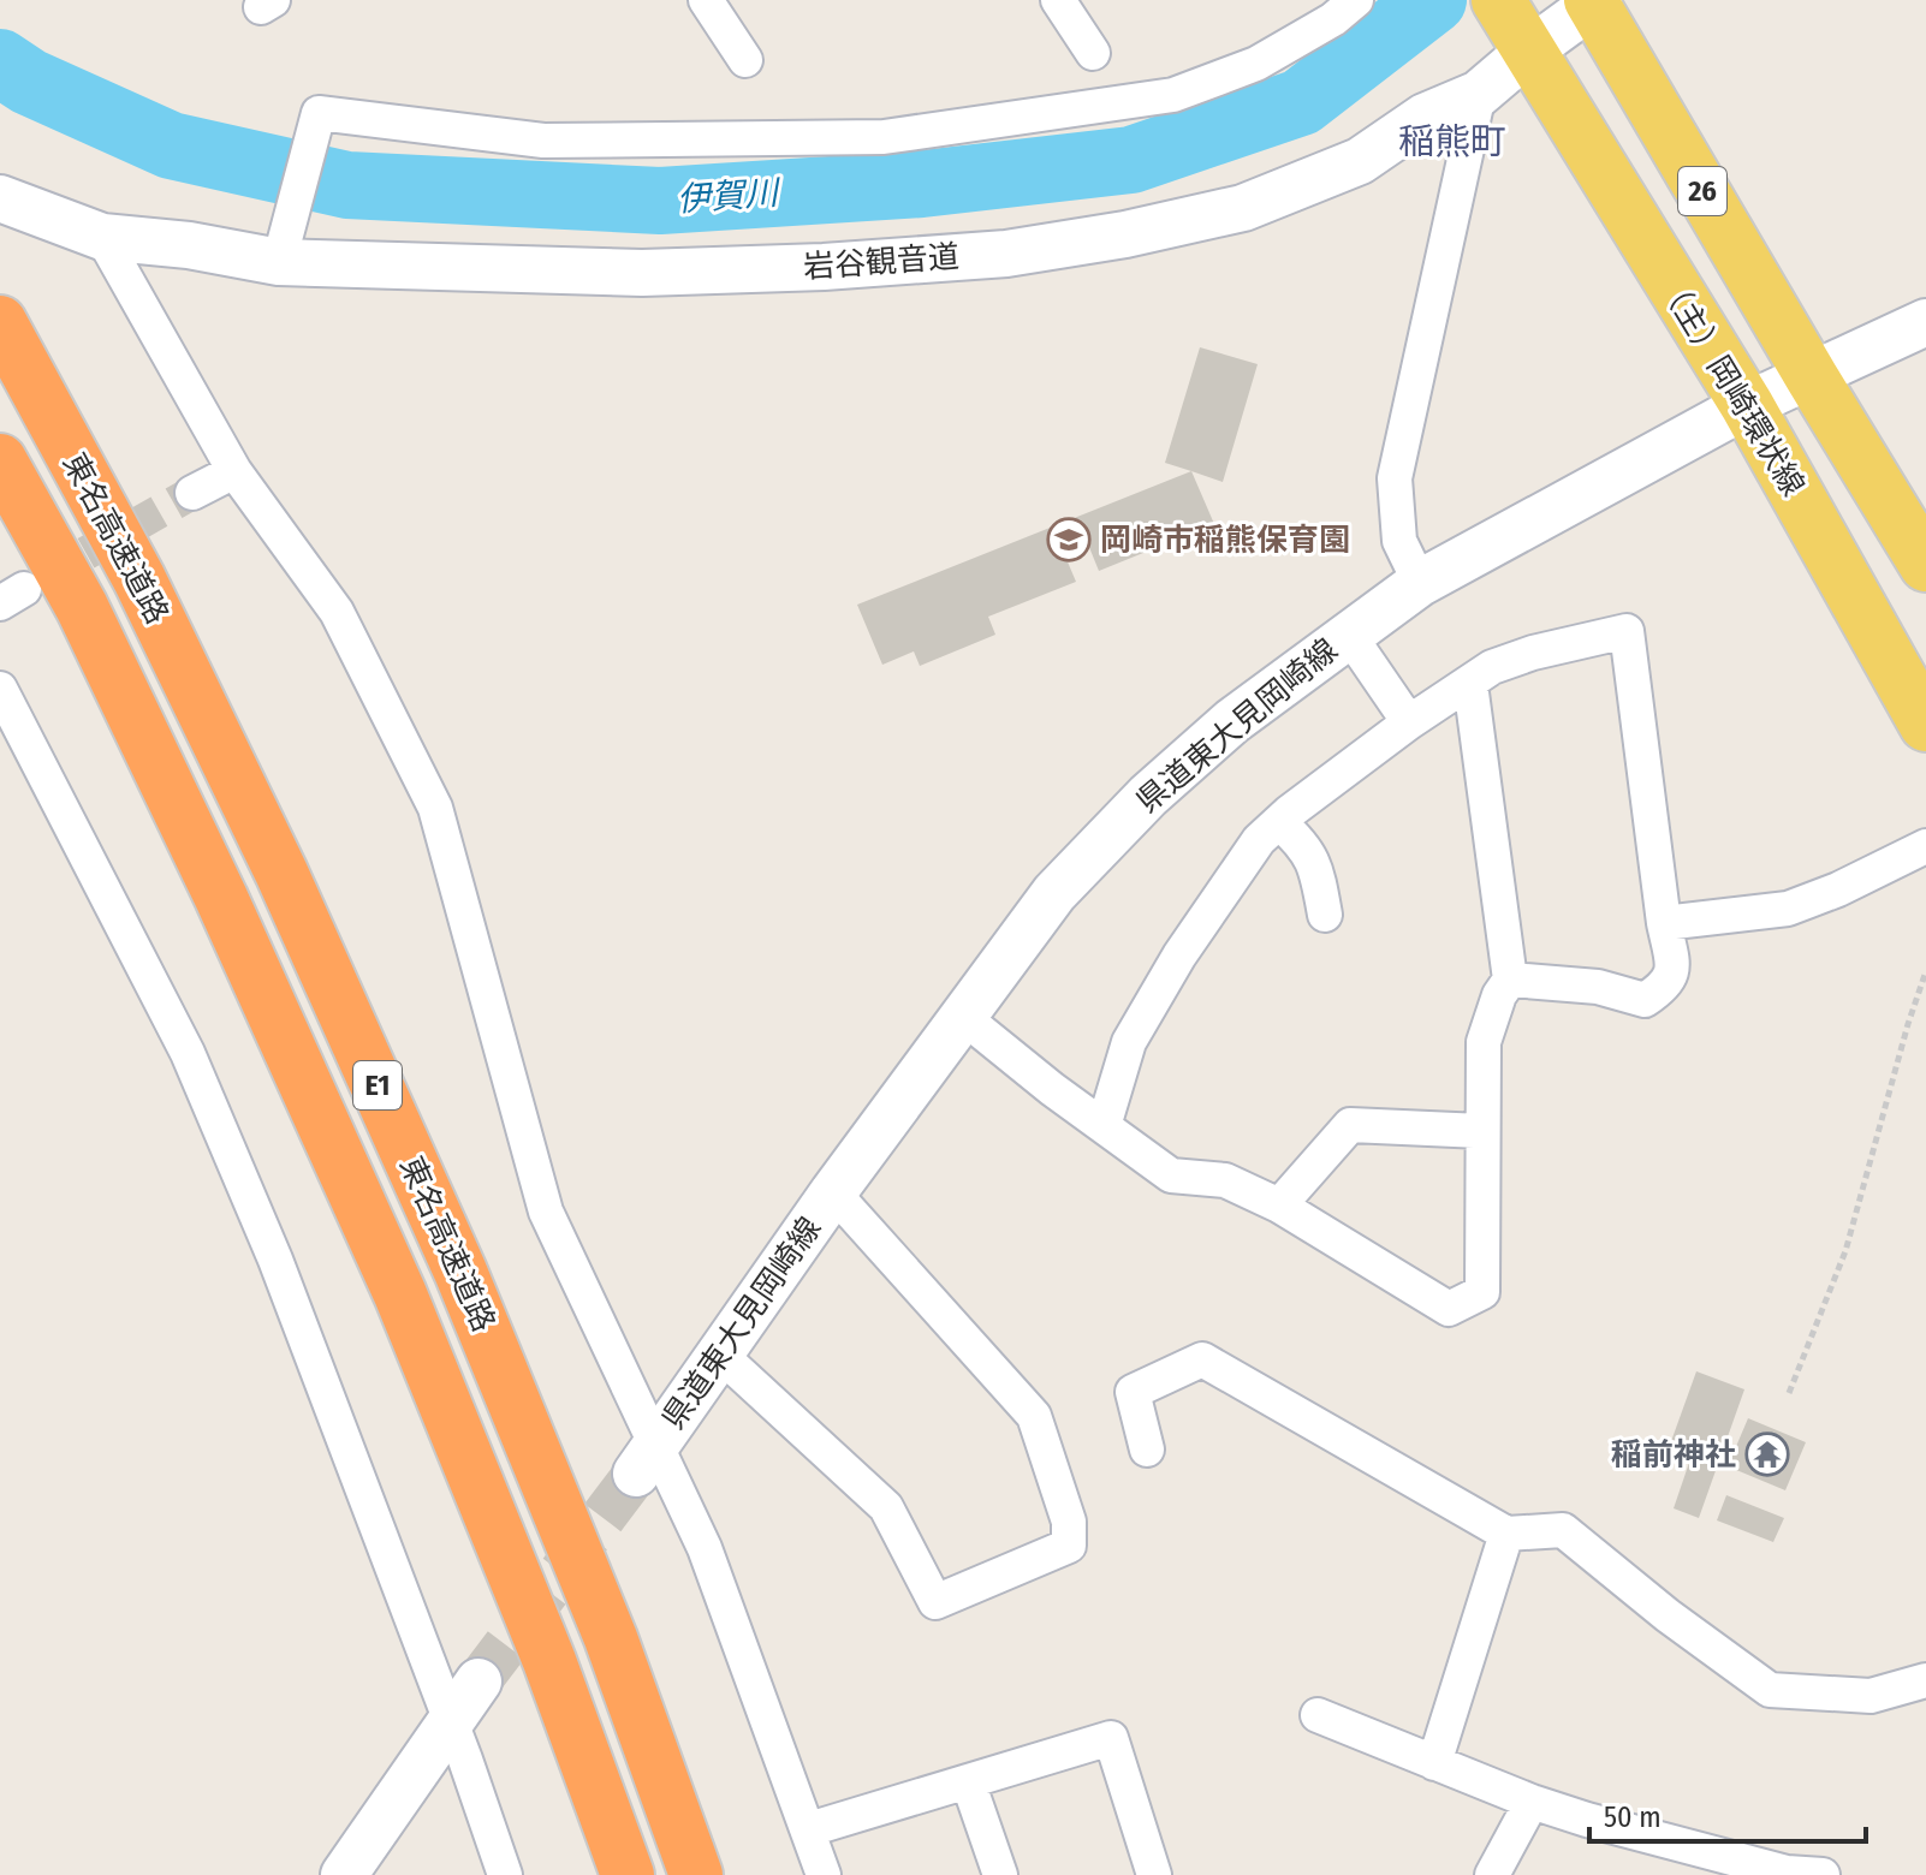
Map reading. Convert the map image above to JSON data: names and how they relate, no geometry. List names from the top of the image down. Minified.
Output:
{"streets":{"highway":["東名高速道路","E1"],"main road":["26","岩谷観音道","（主）岡崎環状線","県道東大見岡崎線"]},"crossings":[["26","岩谷観音道"],["26","（主）岡崎環状線"],["26","県道東大見岡崎線"],["岩谷観音道","（主）岡崎環状線"],["（主）岡崎環状線","県道東大見岡崎線"]],"districts":["稲熊町"],"water":["伊賀川"],"places":{"school or university":["岡崎市稲熊保育園"],"temple":["稲前神社"]},"scale_bar":"50 m"}
